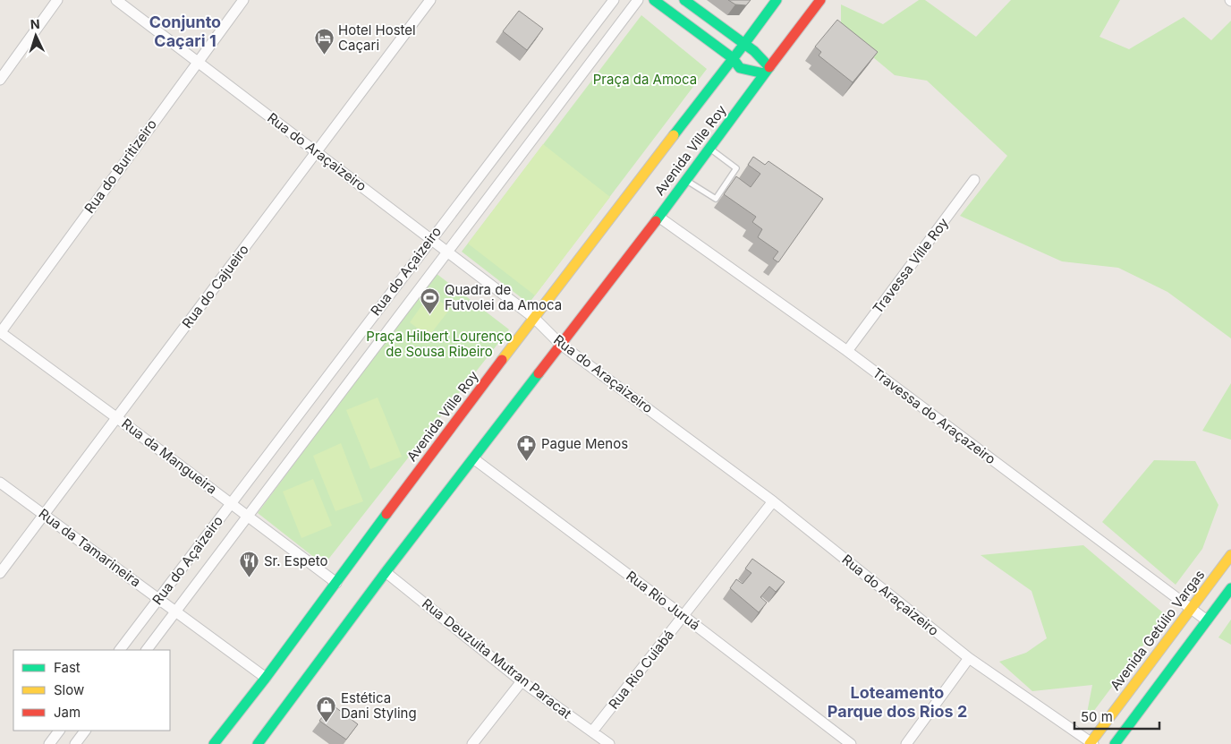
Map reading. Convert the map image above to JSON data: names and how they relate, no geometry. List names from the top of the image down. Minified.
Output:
{"streets":{"main road":["Avenida Ville Roy","Avenida Getúlio Vargas"],"street":["Rua do Araçaizeiro","Rua do Buritizeiro","Travessa Ville Roy","Rua do Açaizeiro","Rua do Cajueiro","Travessa do Araçazeiro","Rua da Mangueira","Rua da Tamarineira","Rua Rio Juruá","Rua Deuzuita Mutran Paracat","Rua Rio Cuiabá"]},"crossings":[["Avenida Ville Roy","Rua do Araçaizeiro"],["Avenida Ville Roy","Travessa do Araçazeiro"],["Avenida Ville Roy","Rua da Mangueira"],["Avenida Ville Roy","Rua da Tamarineira"],["Avenida Ville Roy","Rua Rio Juruá"],["Avenida Ville Roy","Rua Deuzuita Mutran Paracat"],["Rua do Araçaizeiro","Rua do Buritizeiro"],["Rua do Araçaizeiro","Rua do Açaizeiro"],["Rua do Araçaizeiro","Rua do Cajueiro"],["Rua do Araçaizeiro","Avenida Getúlio Vargas"],["Rua do Araçaizeiro","Rua Rio Cuiabá"],["Rua do Buritizeiro","Rua da Mangueira"],["Travessa Ville Roy","Travessa do Araçazeiro"],["Rua do Açaizeiro","Rua da Mangueira"],["Rua do Açaizeiro","Rua da Tamarineira"],["Rua do Cajueiro","Rua da Mangueira"],["Rua do Cajueiro","Rua da Tamarineira"],["Travessa do Araçazeiro","Avenida Getúlio Vargas"],["Rua Rio Juruá","Rua Rio Cuiabá"],["Rua Deuzuita Mutran Paracat","Rua Rio Cuiabá"]],"districts":["Conjunto Caçari 1","Loteamento Parque dos Rios 2"],"parks":["Praça da Amoca","Praça Hilbert Lourenço de Sousa Ribeiro"],"places":{"hotel":["Hotel Hostel Caçari"],"sports":["Quadra de Futvolei da Amoca"],"pharmacy":["Pague Menos"],"restaurant":["Sr. Espeto"],"shop":["Estética Dani Styling"]},"legend":["Fast","Slow","Jam"],"scale_bar":"50 m","north":"top"}
